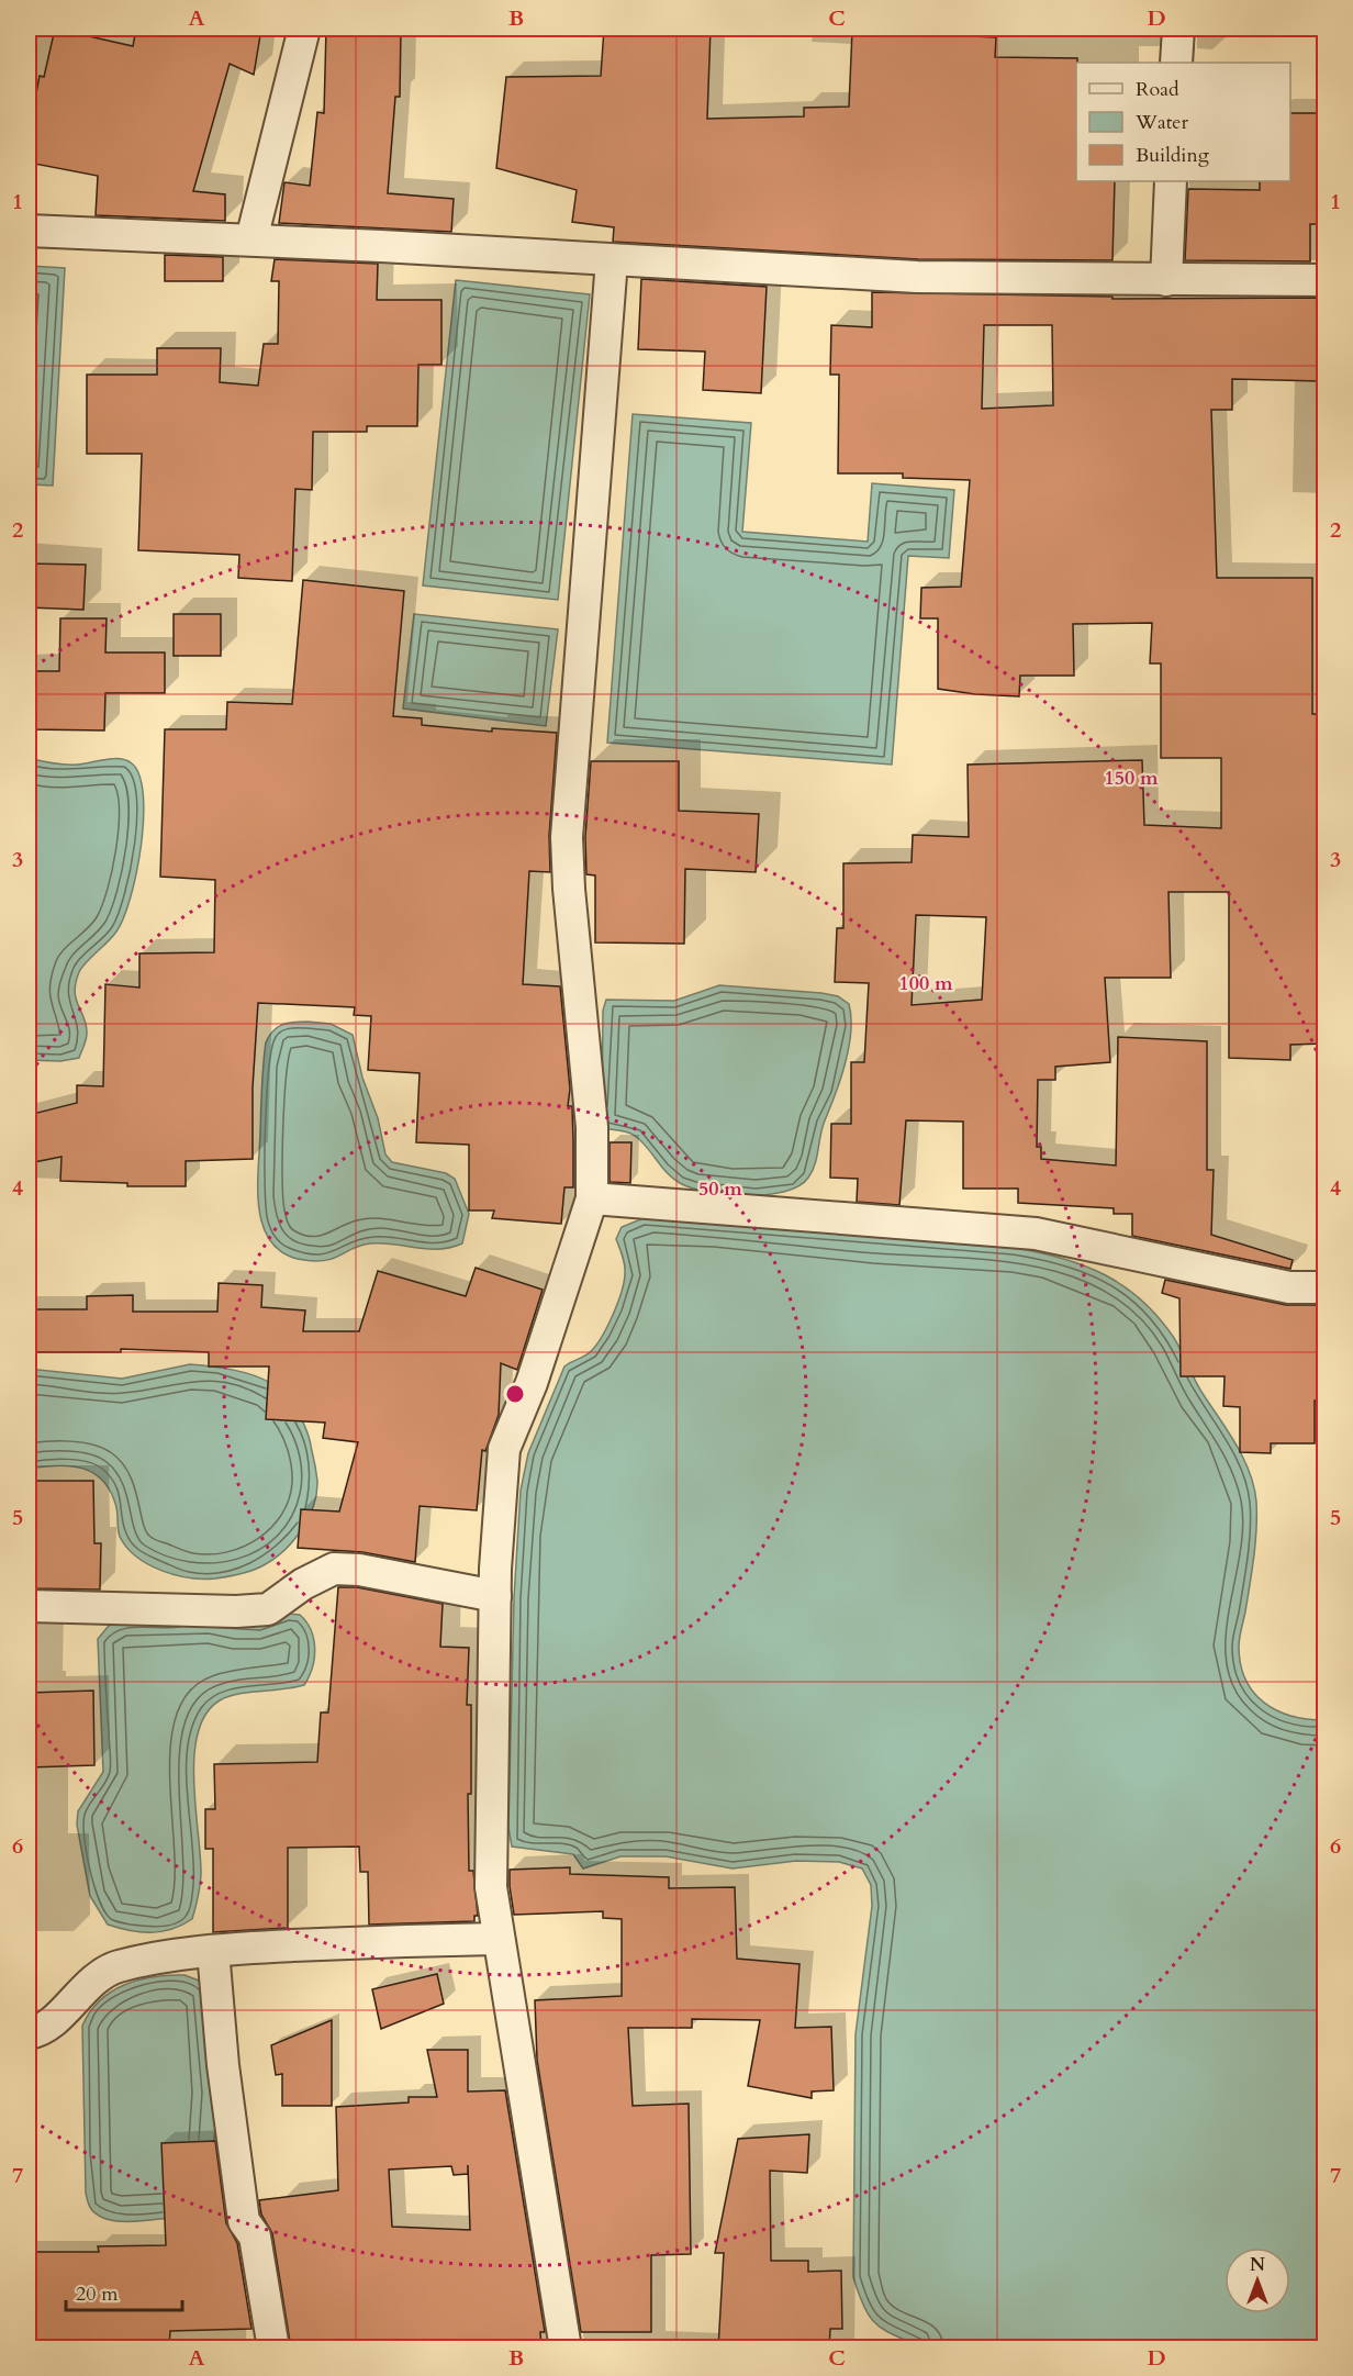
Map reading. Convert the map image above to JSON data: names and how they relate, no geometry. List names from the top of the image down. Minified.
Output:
{"legend":["Road","Water","Building"],"scale_bar":"20 m","north":"top","grid":{"columns":["A","B","C","D"],"rows":["1","2","3","4","5","6","7"]},"rings":["150 m","100 m","50 m"]}
